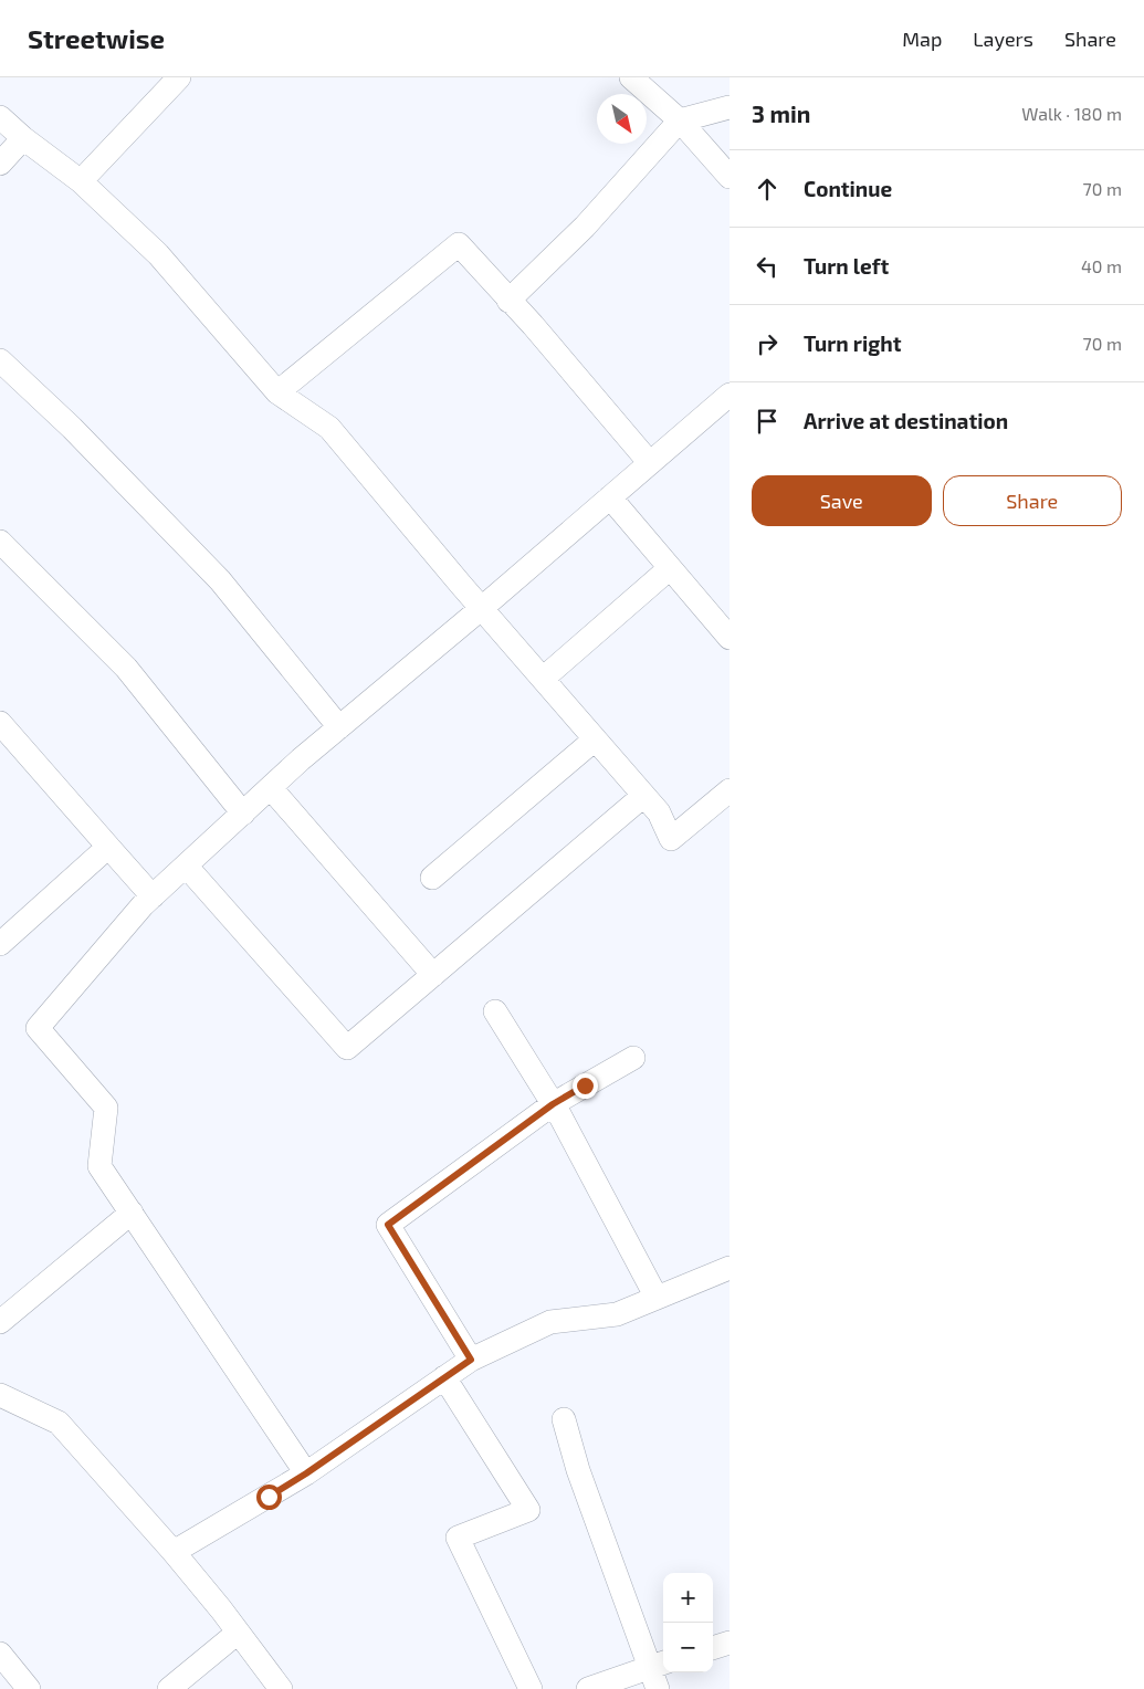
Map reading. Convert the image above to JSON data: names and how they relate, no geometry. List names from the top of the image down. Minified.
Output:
{"north":"bottom right","page":{"header":"Streetwise","nav":["Map","Layers","Share"],"heading":["3 min","Walk · 180 m"],"list":[["Continue","70 m"],["Turn left","40 m"],["Turn right","70 m"],"Arrive at destination"],"buttons":["Save","Share"],"map_buttons":["+","−"]}}
